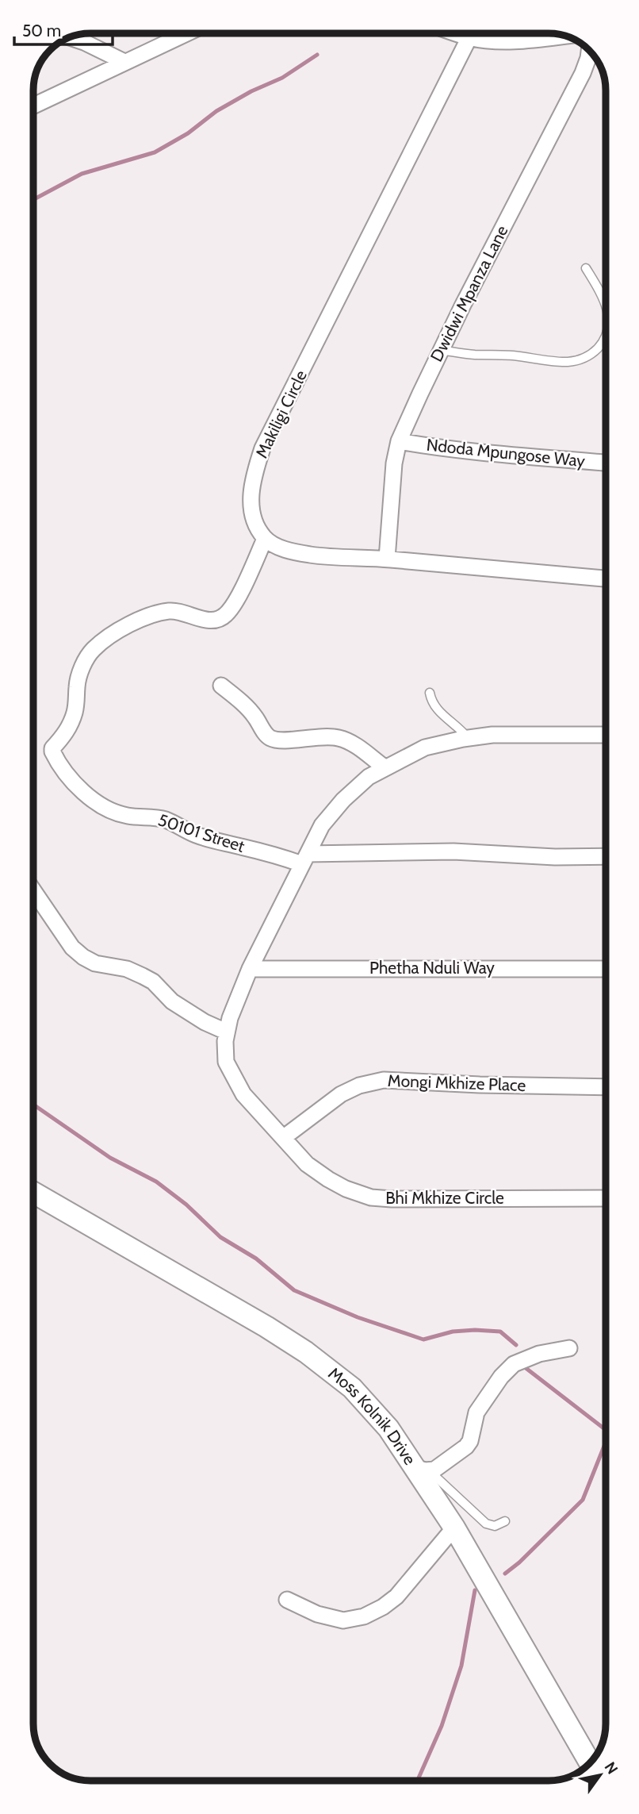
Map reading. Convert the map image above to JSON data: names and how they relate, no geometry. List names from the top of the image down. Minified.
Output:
{"streets":{"main road":["Moss Kolnik Drive"],"street":["Dwidwi Mpanza Lane","Makiligi Circle","Ndoda Mpungose Way","50101 Street","Phetha Nduli Way","Mongi Mkhize Place","Bhi Mkhize Circle"]},"crossings":[["Dwidwi Mpanza Lane","Ndoda Mpungose Way"],["Makiligi Circle","50101 Street"],["50101 Street","Bhi Mkhize Circle"],["Phetha Nduli Way","Bhi Mkhize Circle"],["Mongi Mkhize Place","Bhi Mkhize Circle"]],"scale_bar":"50 m","north":"top right"}
